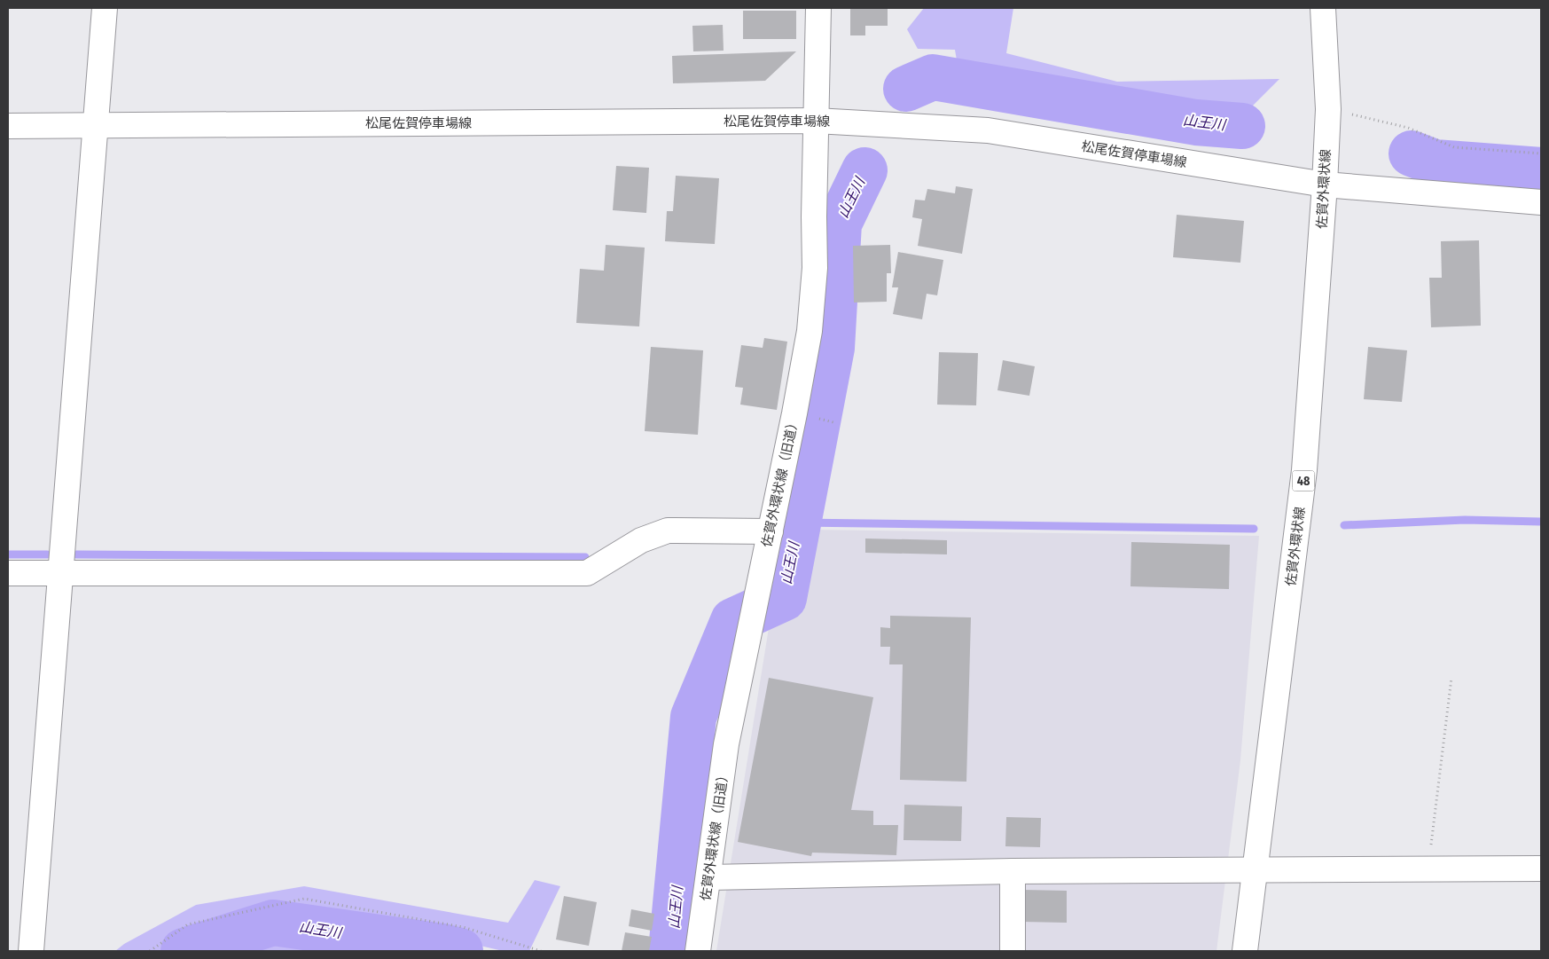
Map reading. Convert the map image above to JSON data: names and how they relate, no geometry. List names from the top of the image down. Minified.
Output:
{"streets":{"street":["松尾佐賀停車場線","佐賀外環状線","48","佐賀外環状線（旧道）"]},"crossings":[["松尾佐賀停車場線","佐賀外環状線"],["松尾佐賀停車場線","佐賀外環状線（旧道）"]],"water":["山王川"]}
